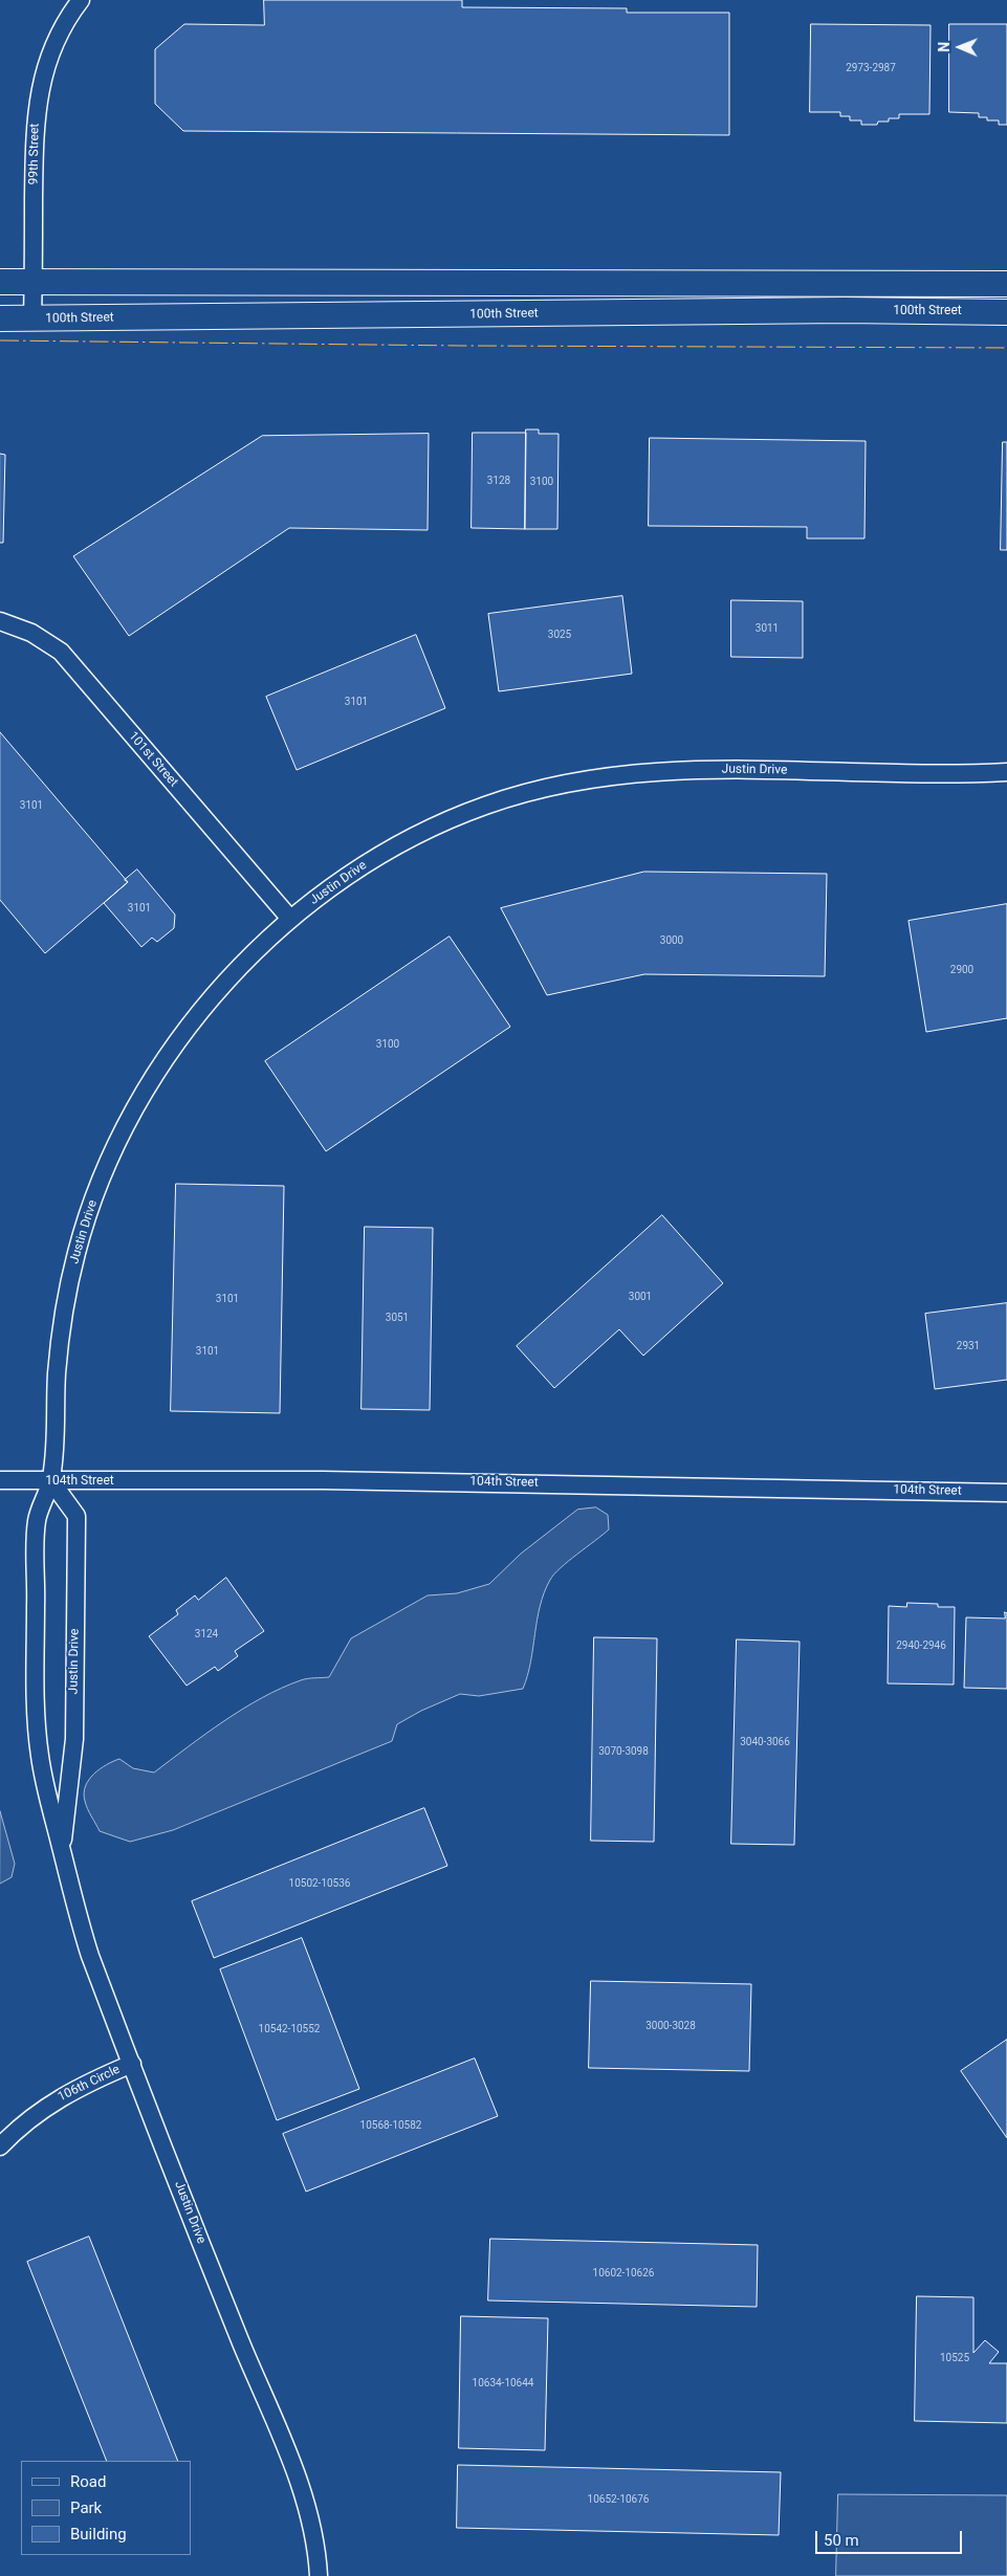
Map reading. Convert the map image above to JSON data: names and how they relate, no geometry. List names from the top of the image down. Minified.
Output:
{"streets":{"main road":["100th Street"],"street":["99th Street","101st Street","Justin Drive","104th Street","106th Circle"]},"crossings":[["99th Street","100th Street"],["101st Street","Justin Drive"],["Justin Drive","104th Street"],["Justin Drive","106th Circle"]],"house_numbers":["2973-2987","3128","3100","3011","3025","3101","3101","3101","3000","2900","3100","3001","3101","3051","2931","3101","3124","2940-2946","3040-3066","3070-3098","10502-10536","3000-3028","10542-10552","10568-10582","10602-10626","10525","10634-10644","10652-10676"],"legend":["Road","Park","Building"],"scale_bar":"50 m","north":"left"}
